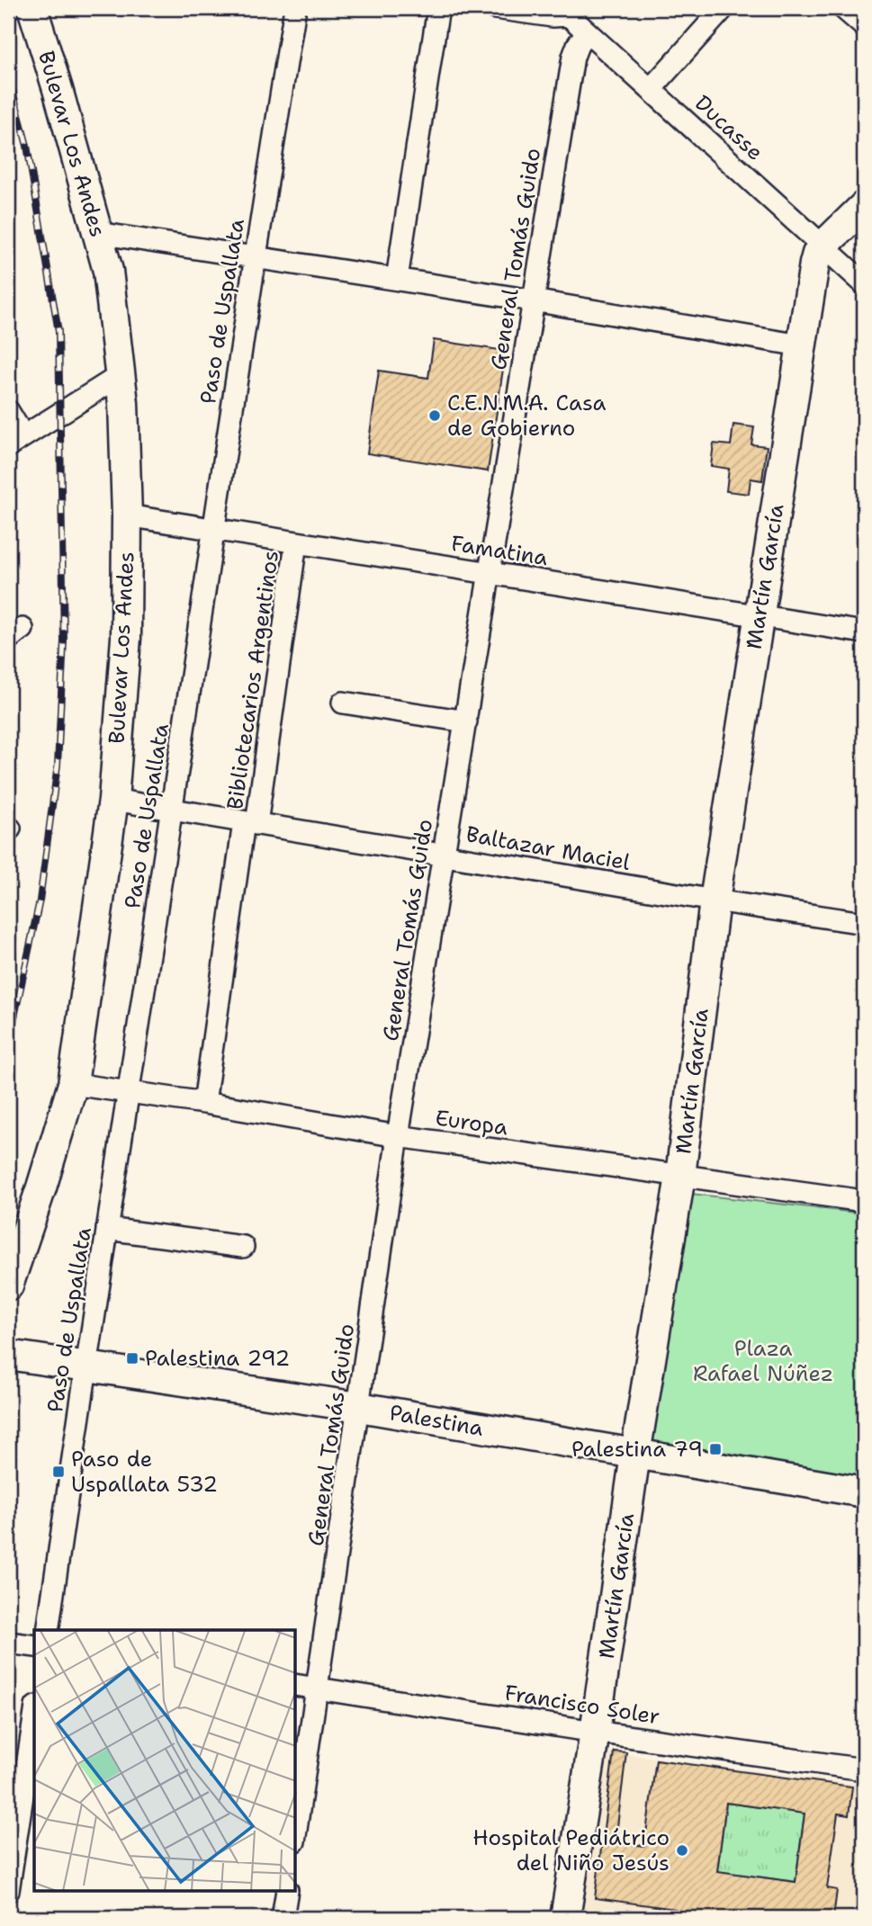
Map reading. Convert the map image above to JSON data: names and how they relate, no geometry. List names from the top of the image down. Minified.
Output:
{"streets":{"main road":["Bulevar Los Andes","Martín García","Palestina"],"street":["Ducasse","General Tomás Guido","Paso de Uspallata","Famatina","Bibliotecarios Argentinos","Baltazar Maciel","Europa","Francisco Soler"]},"crossings":[["Ducasse","General Tomás Guido"],["Ducasse","Martín García"],["Bulevar Los Andes","Famatina"],["Bulevar Los Andes","Baltazar Maciel"],["Bulevar Los Andes","Europa"],["General Tomás Guido","Famatina"],["General Tomás Guido","Baltazar Maciel"],["General Tomás Guido","Europa"],["General Tomás Guido","Palestina"],["General Tomás Guido","Francisco Soler"],["Paso de Uspallata","Famatina"],["Paso de Uspallata","Baltazar Maciel"],["Paso de Uspallata","Europa"],["Paso de Uspallata","Palestina"],["Famatina","Martín García"],["Famatina","Bibliotecarios Argentinos"],["Martín García","Baltazar Maciel"],["Martín García","Europa"],["Martín García","Palestina"],["Martín García","Francisco Soler"],["Bibliotecarios Argentinos","Baltazar Maciel"],["Bibliotecarios Argentinos","Europa"]],"parks":["Plaza Rafael Núñez"],"places":{"other":["C.E.N.M.A. Casa de Gobierno","Hospital Pediátrico del Niño Jesús"],"transit":["Palestina 292","Palestina 79","Paso de Uspallata 532"]}}
